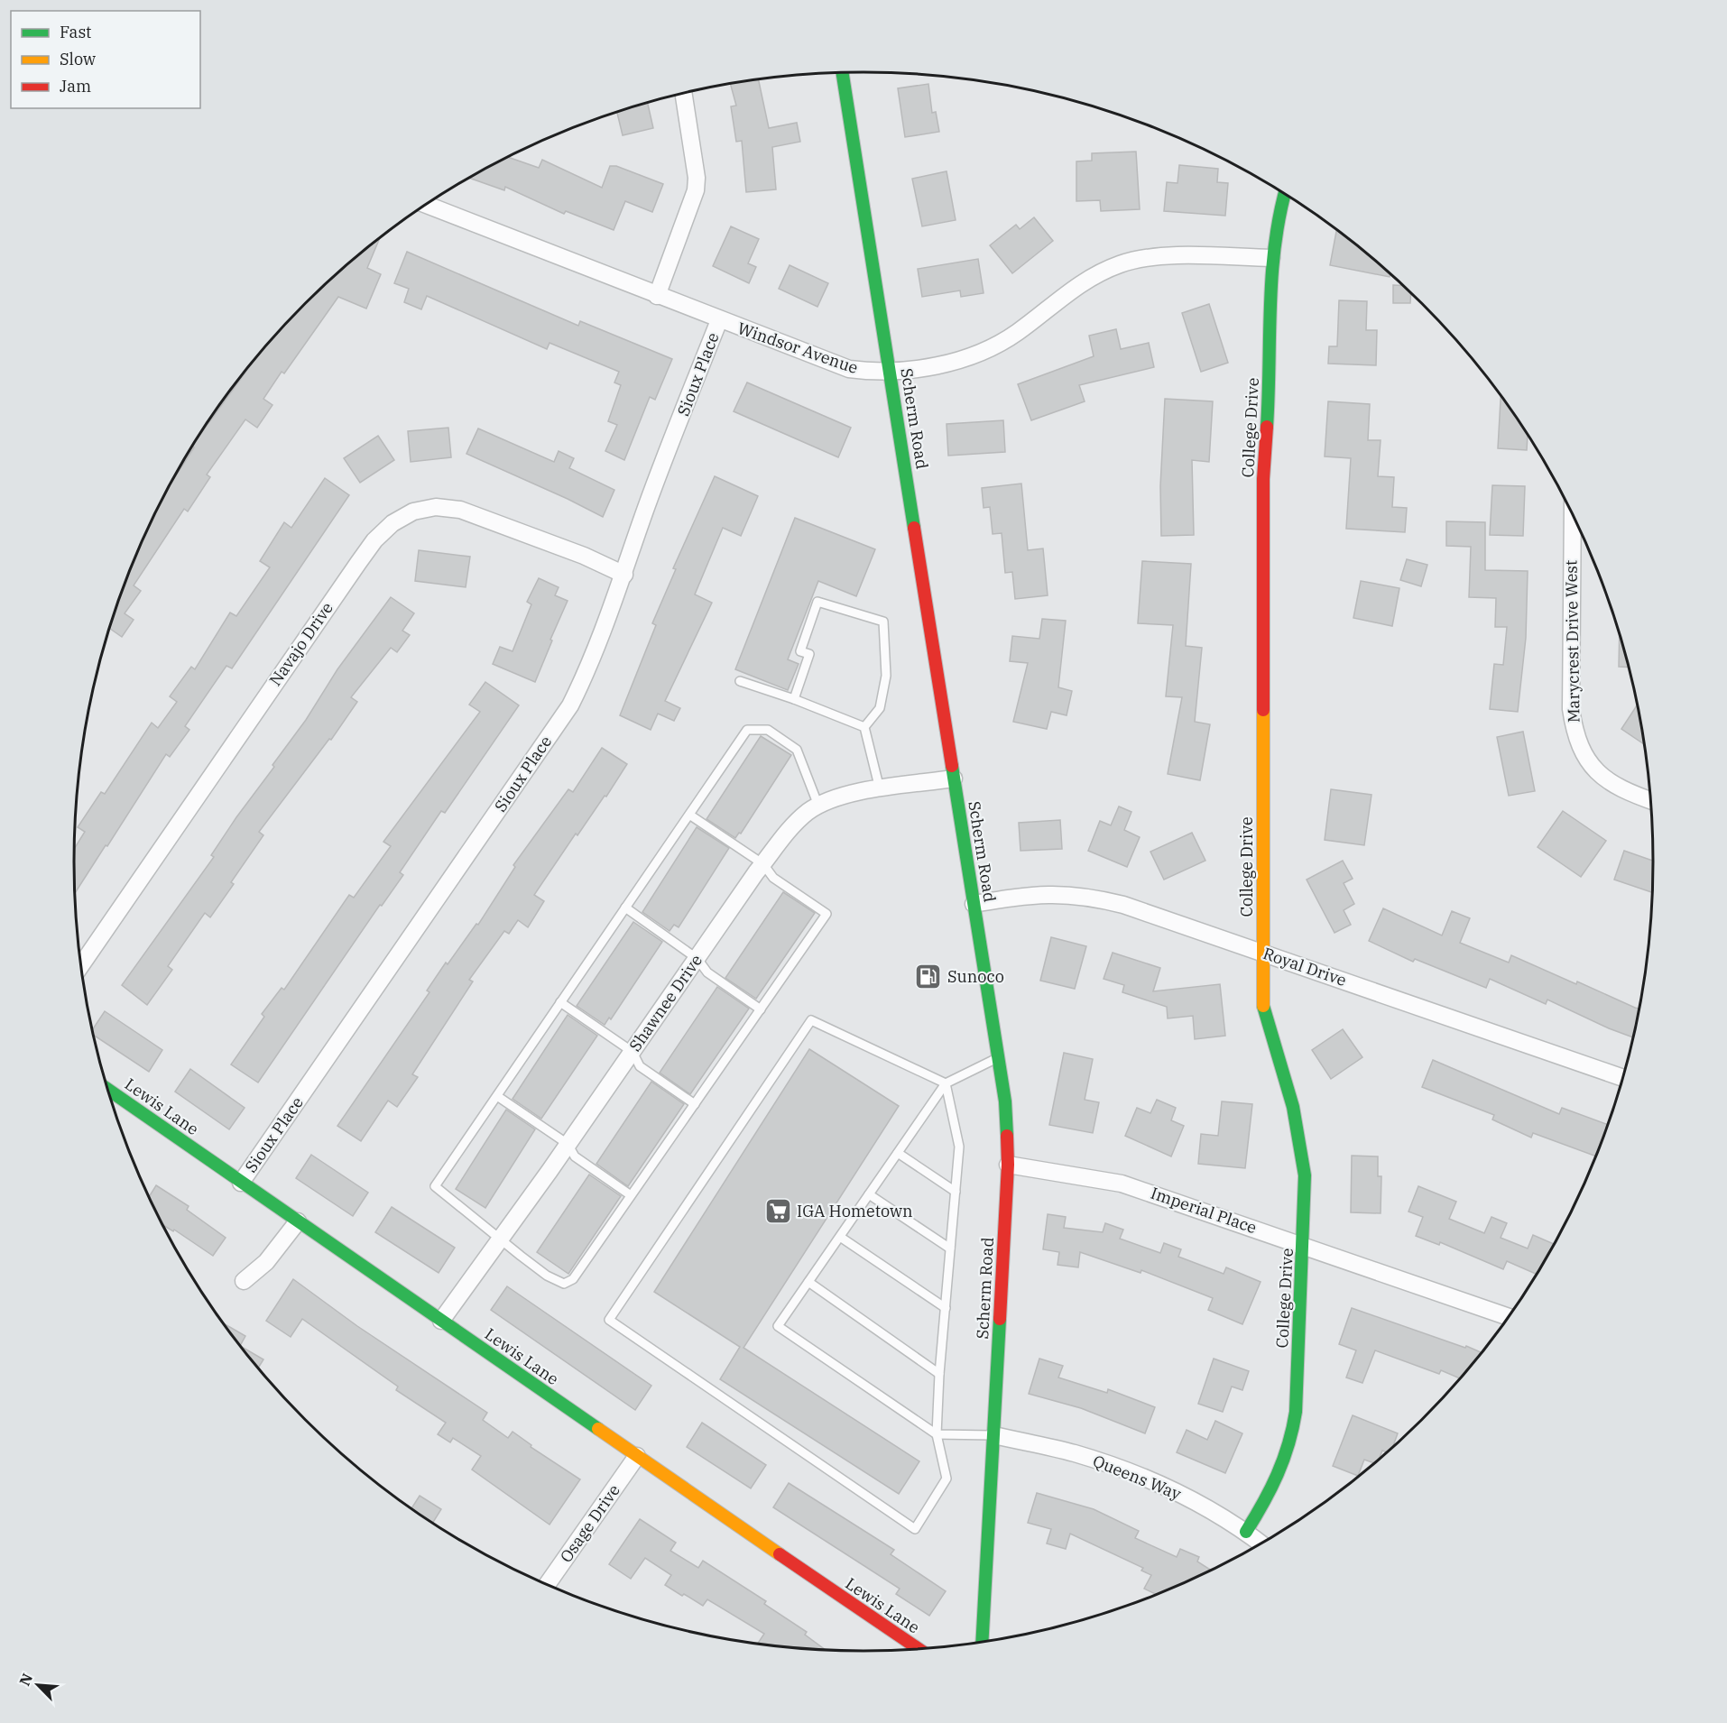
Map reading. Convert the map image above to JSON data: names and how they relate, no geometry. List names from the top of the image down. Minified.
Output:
{"streets":{"street":["Windsor Avenue","Sioux Place","Scherm Road","College Drive","Marycrest Drive West","Navajo Drive","Royal Drive","Shawnee Drive","Lewis Lane","Imperial Place","Queens Way","Osage Drive"]},"crossings":[["Windsor Avenue","Sioux Place"],["Windsor Avenue","Scherm Road"],["Windsor Avenue","College Drive"],["Sioux Place","Navajo Drive"],["Sioux Place","Lewis Lane"],["Scherm Road","Royal Drive"],["Scherm Road","Shawnee Drive"],["Scherm Road","Imperial Place"],["Scherm Road","Queens Way"],["College Drive","Royal Drive"],["College Drive","Imperial Place"],["College Drive","Queens Way"],["Shawnee Drive","Lewis Lane"],["Lewis Lane","Osage Drive"]],"places":{"fuel station":["Sunoco"],"supermarket":["IGA Hometown"]},"legend":["Fast","Slow","Jam"],"north":"top left"}
